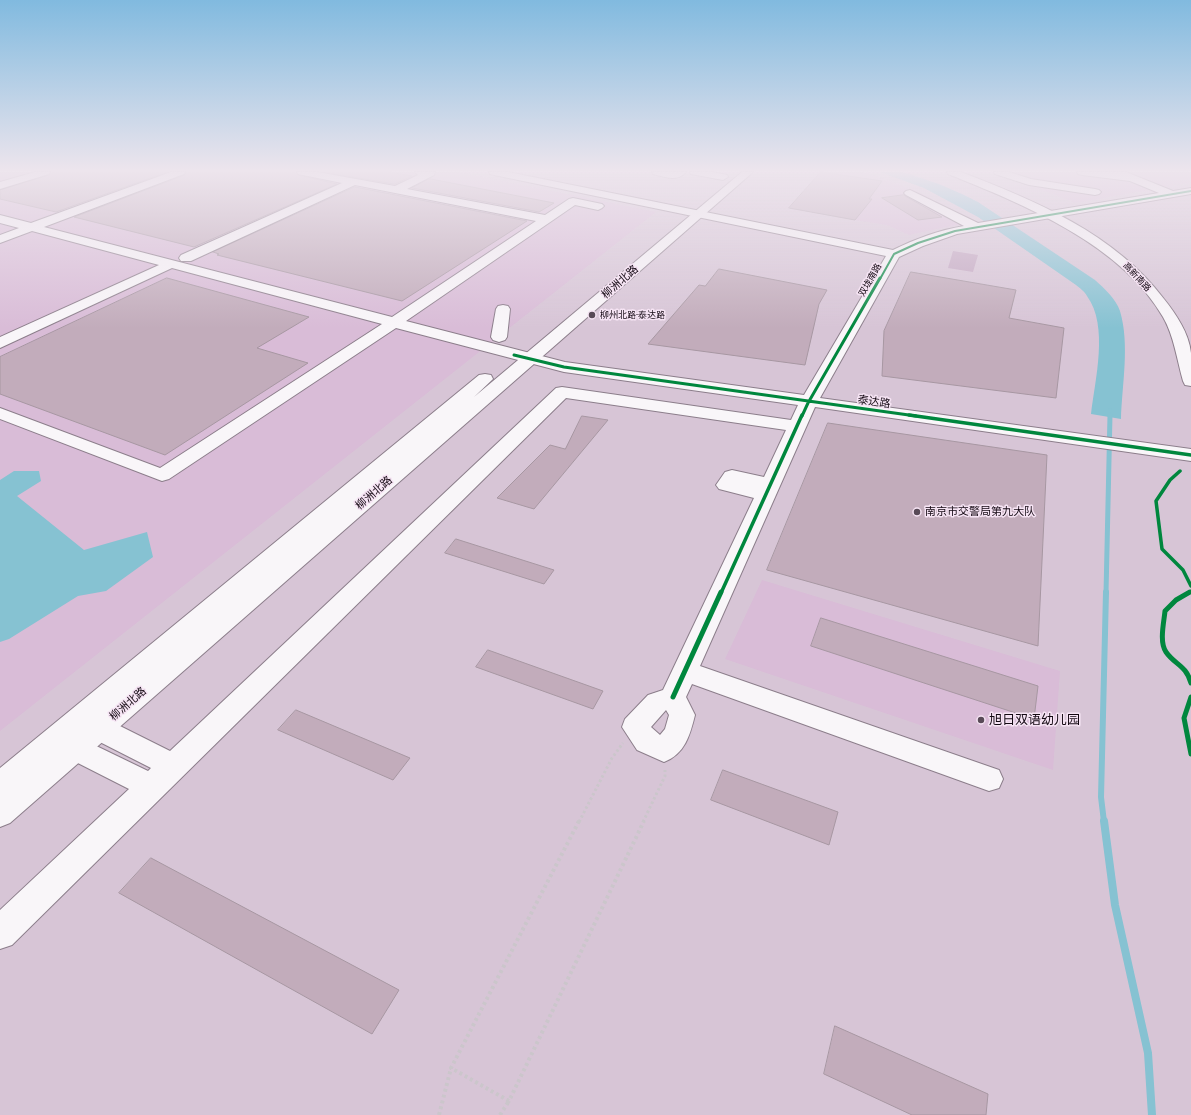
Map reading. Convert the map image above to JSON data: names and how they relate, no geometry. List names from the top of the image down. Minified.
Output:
{"streets":{"main road":["高新南路","双垅南路","柳洲北路","泰达路"]},"crossings":[["双垅南路","泰达路"],["柳洲北路","泰达路"]],"places":["柳州北路·泰达路","南京市交警局第九大队","旭日双语幼儿园"]}
